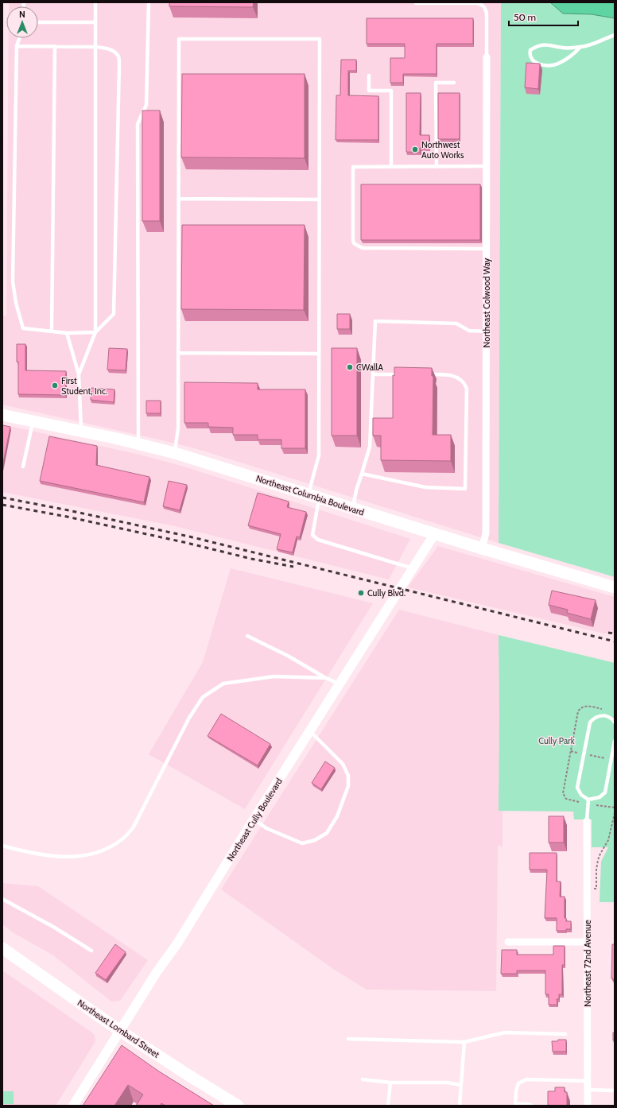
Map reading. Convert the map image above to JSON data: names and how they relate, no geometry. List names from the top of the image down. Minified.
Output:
{"streets":{"main road":["Northeast Columbia Boulevard","Northeast Lombard Street"],"street":["Northeast Colwood Way","Northeast Cully Boulevard","Northeast 72nd Avenue"]},"crossings":[["Northeast Colwood Way","Northeast Columbia Boulevard"],["Northeast Columbia Boulevard","Northeast Cully Boulevard"],["Northeast Cully Boulevard","Northeast Lombard Street"]],"parks":["Cully Park"],"places":["Northwest Auto Works","CWallA","First Student, Inc.","Cully Blvd."],"scale_bar":"50 m","north":"top"}
